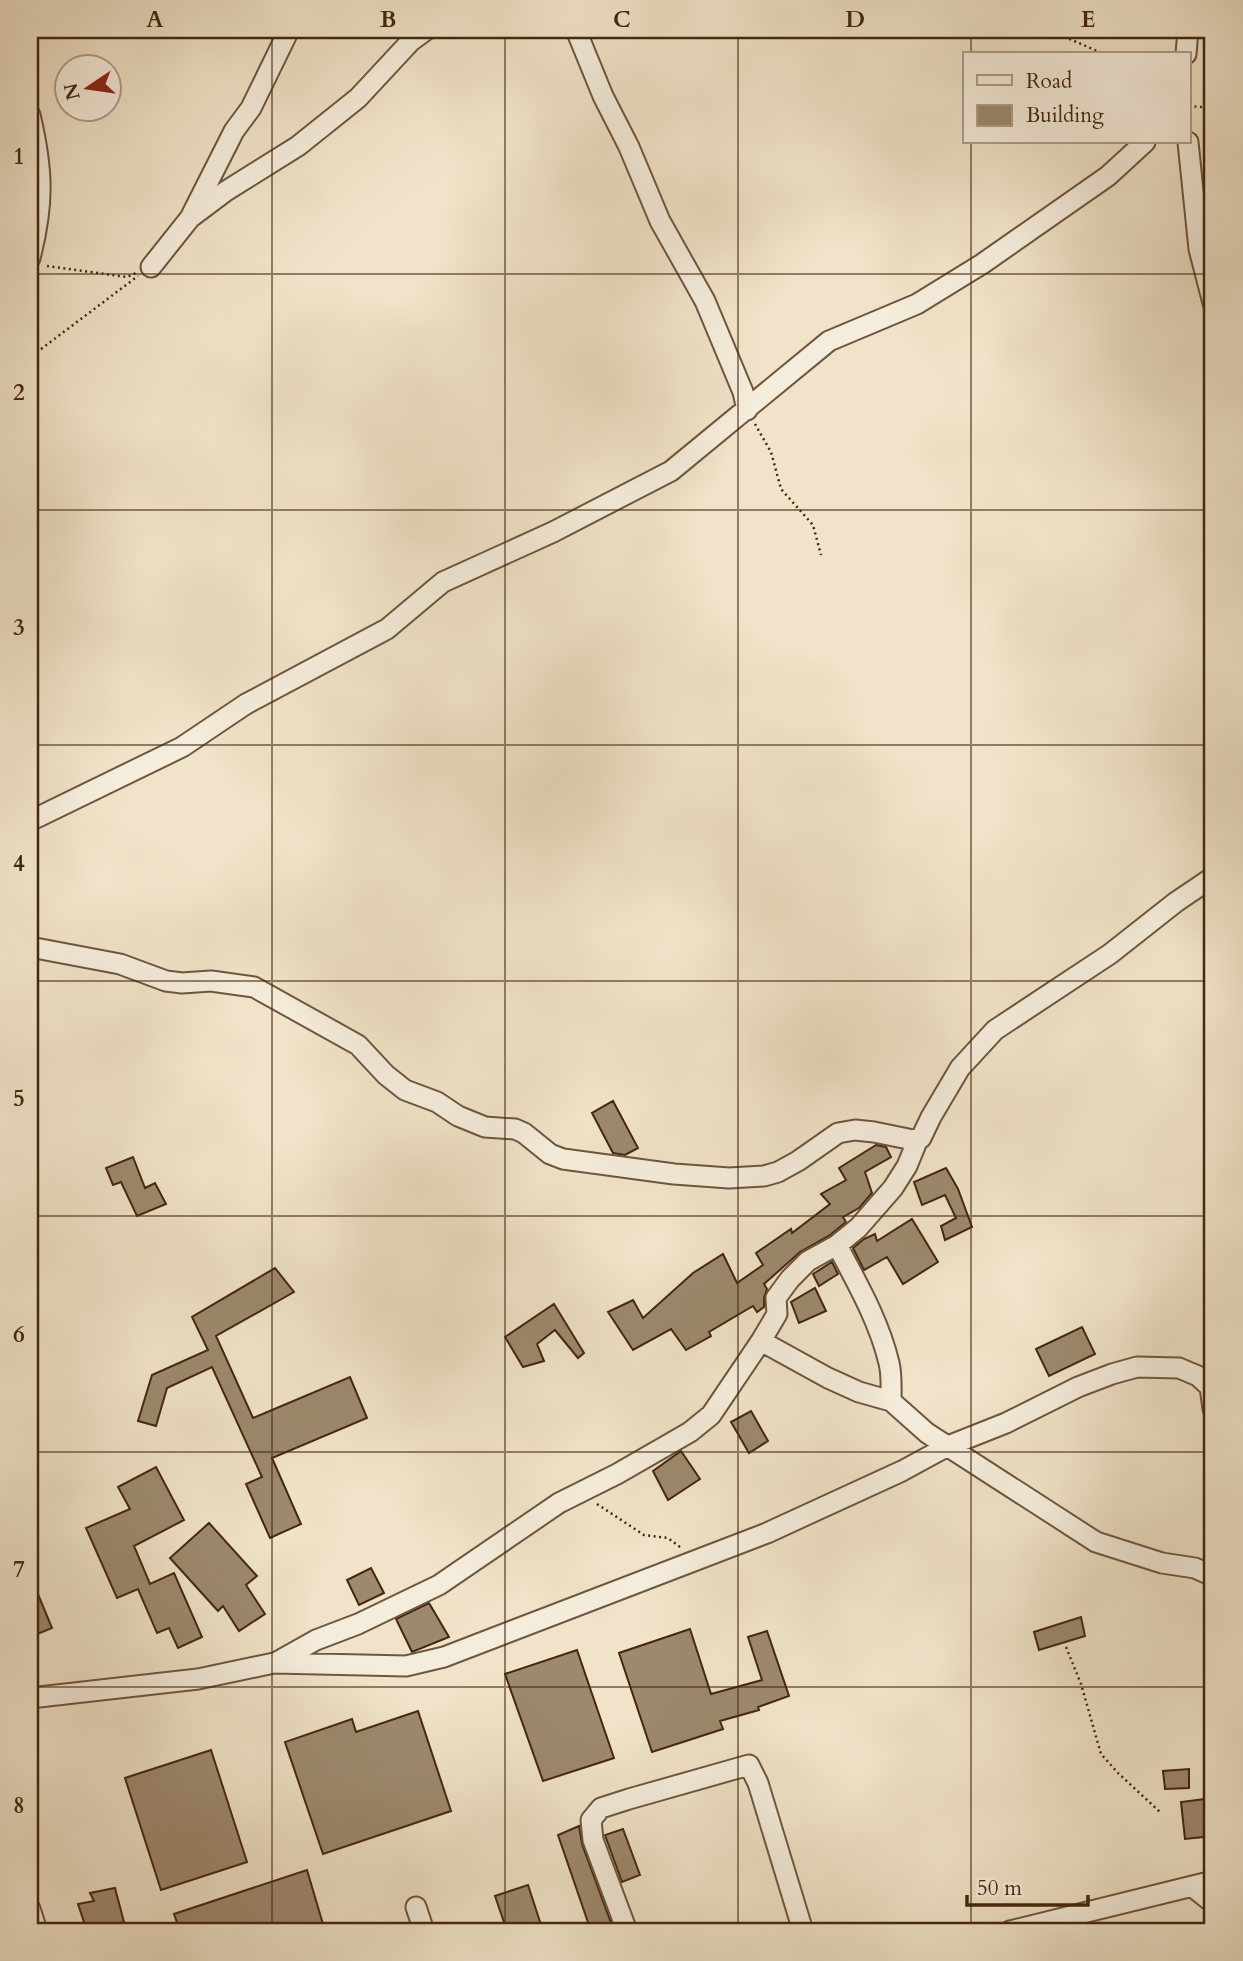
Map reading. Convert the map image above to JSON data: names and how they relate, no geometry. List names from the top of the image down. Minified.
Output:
{"legend":["Road","Building"],"scale_bar":"50 m","north":"left","grid":{"columns":["A","B","C","D","E"],"rows":["1","2","3","4","5","6","7","8"]}}
